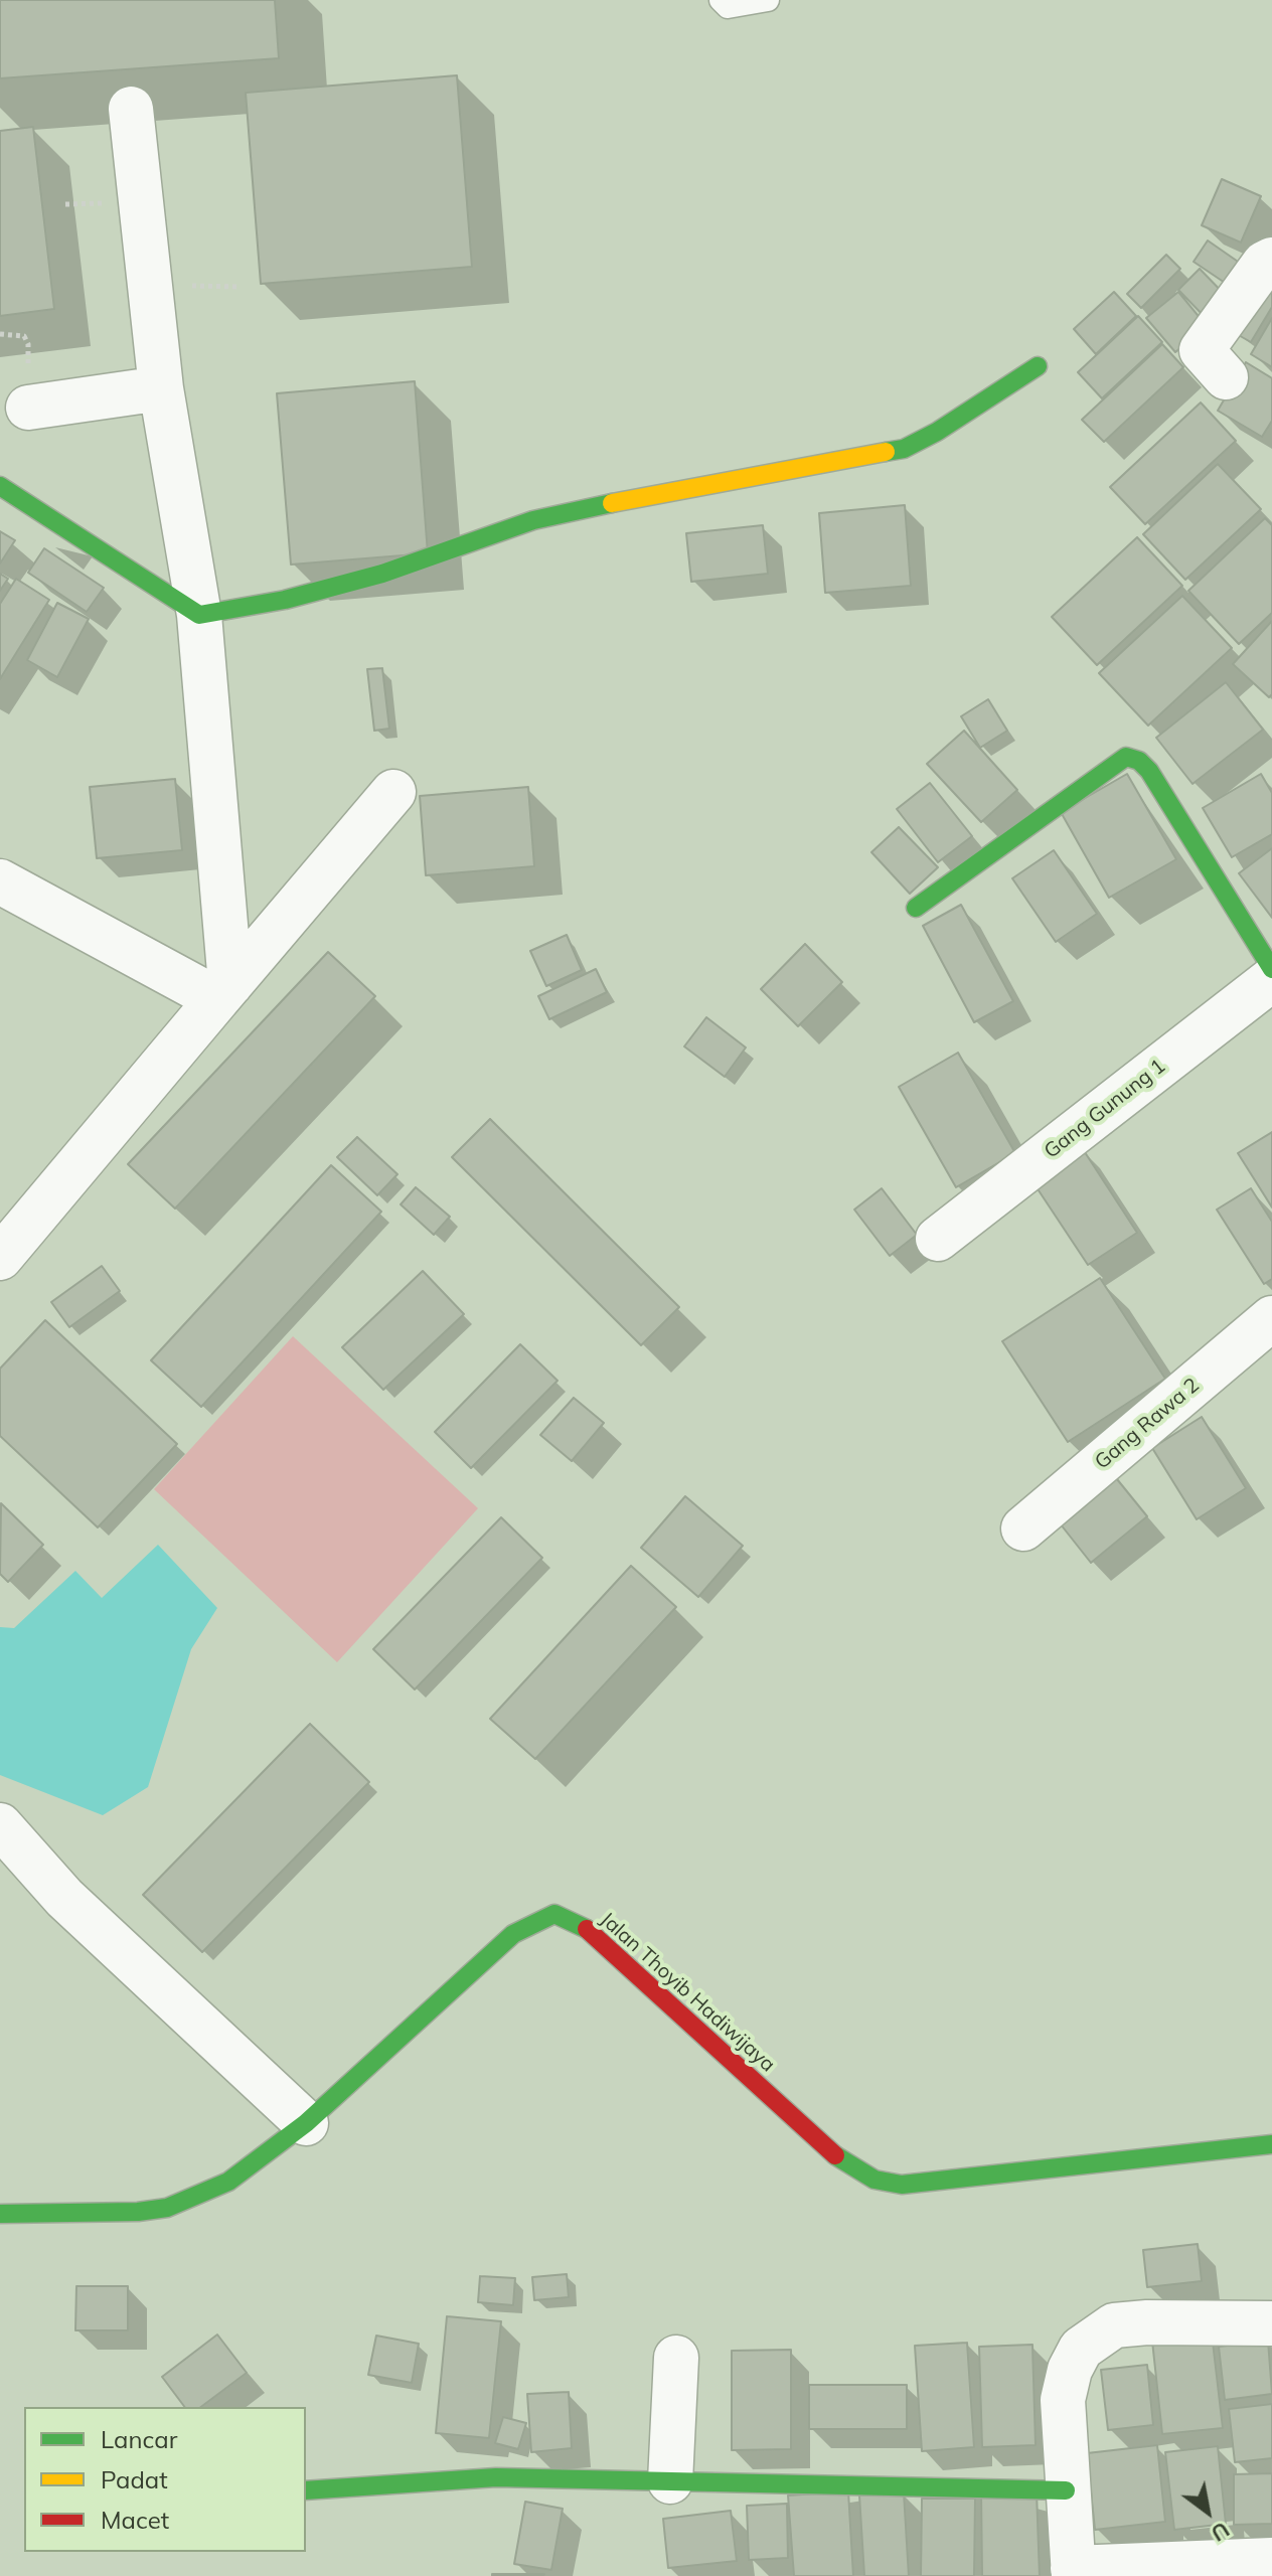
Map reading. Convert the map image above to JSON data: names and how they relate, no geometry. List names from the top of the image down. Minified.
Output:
{"streets":{"street":["Gang Gunung 1","Gang Rawa 2","Jalan Thoyib Hadiwijaya"]},"legend":["Lancar","Padat","Macet"],"north":"bottom right"}
